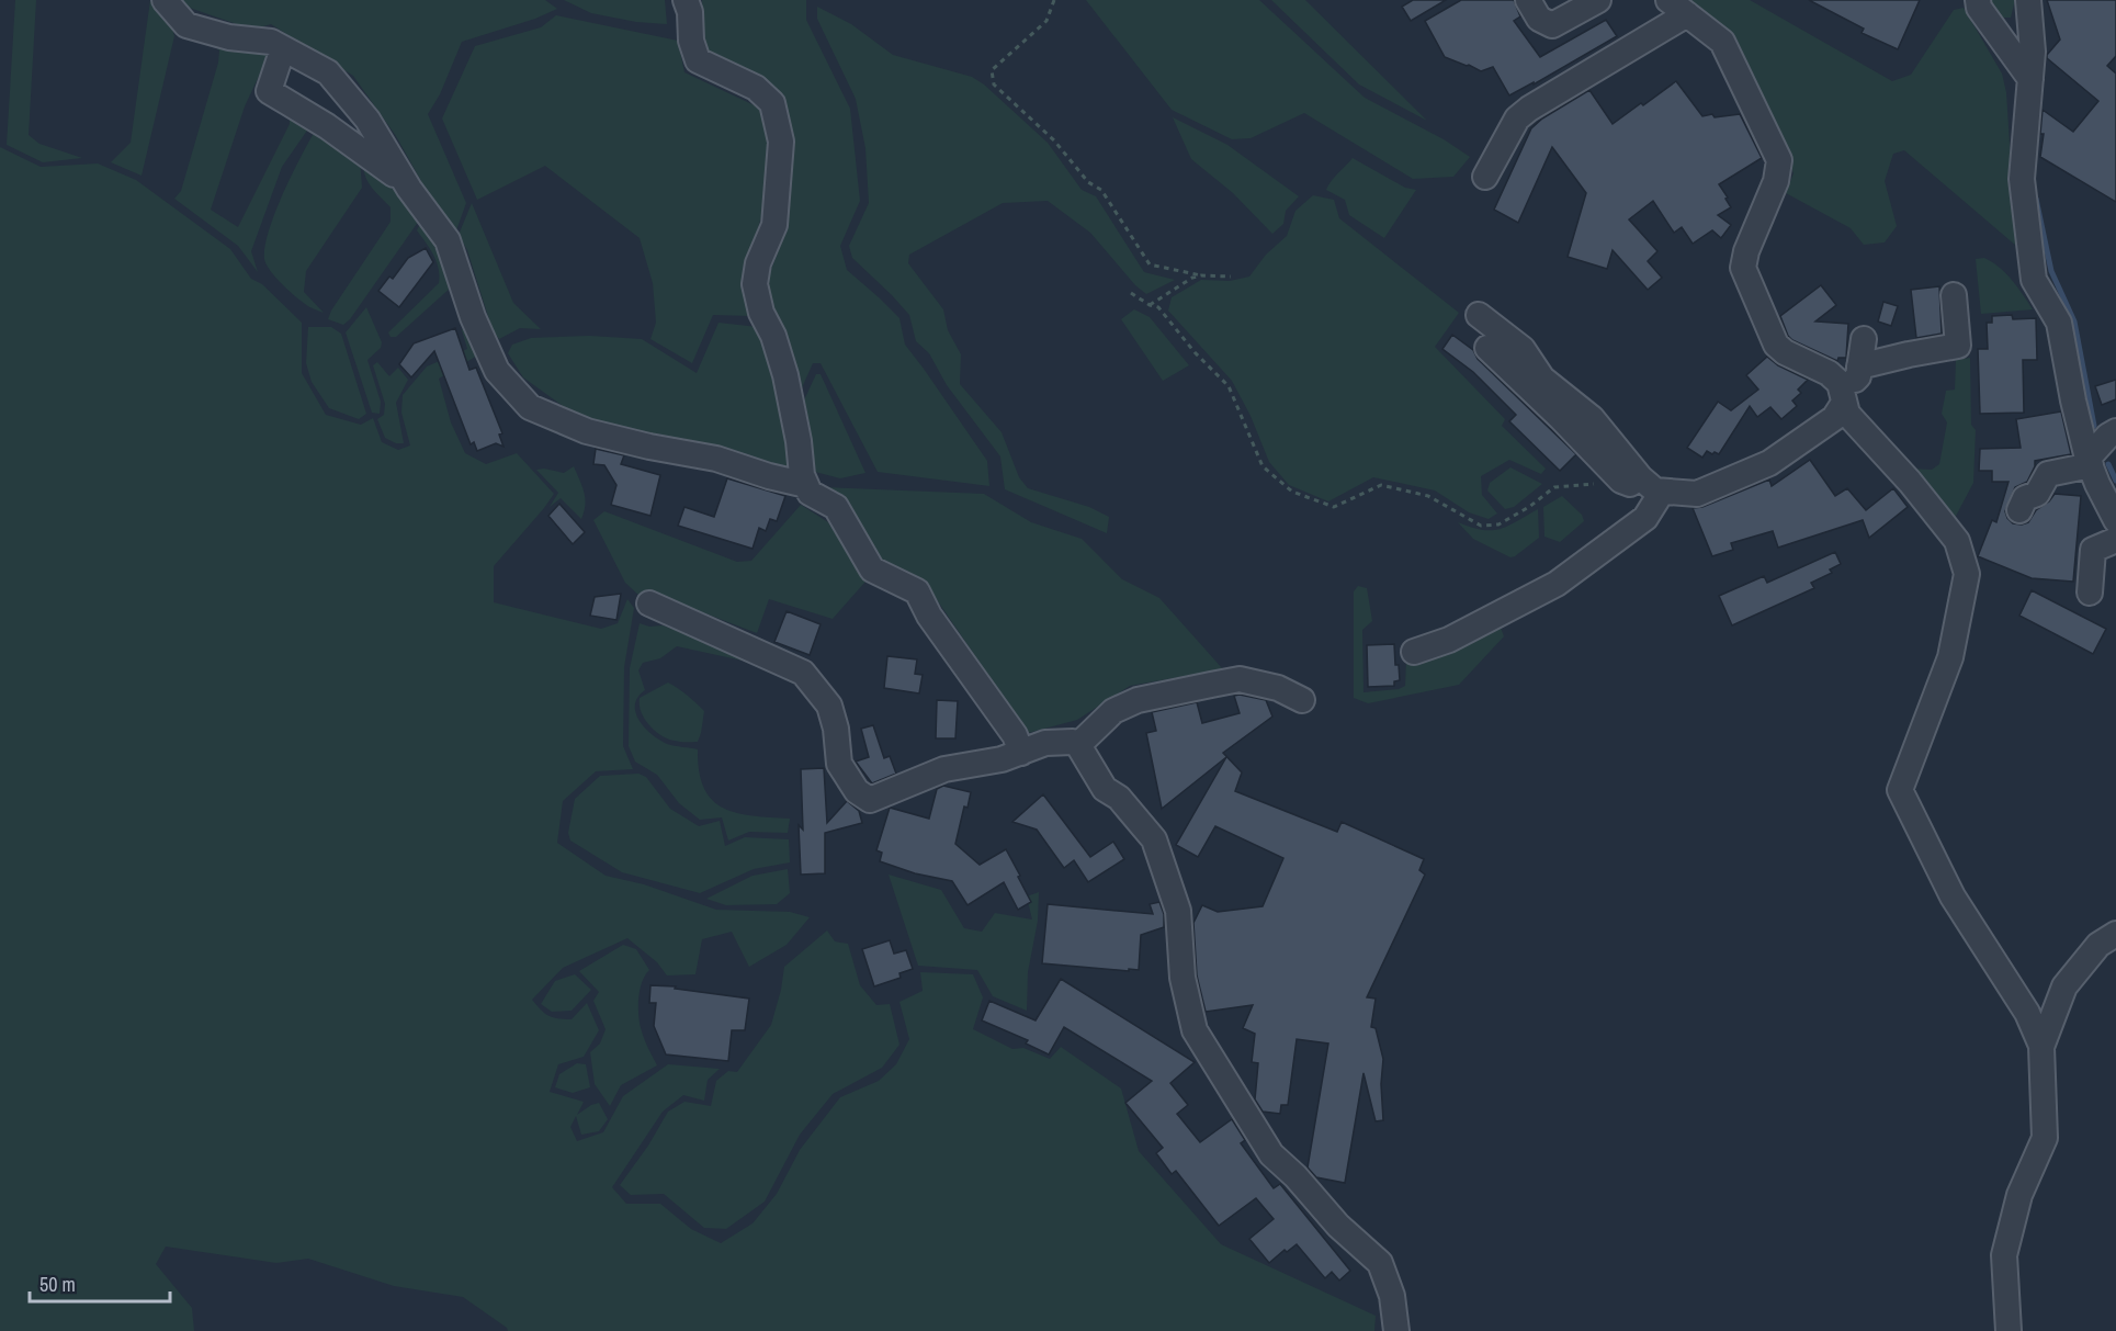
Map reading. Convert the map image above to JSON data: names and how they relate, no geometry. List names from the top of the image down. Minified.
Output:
{"scale_bar":"50 m"}
